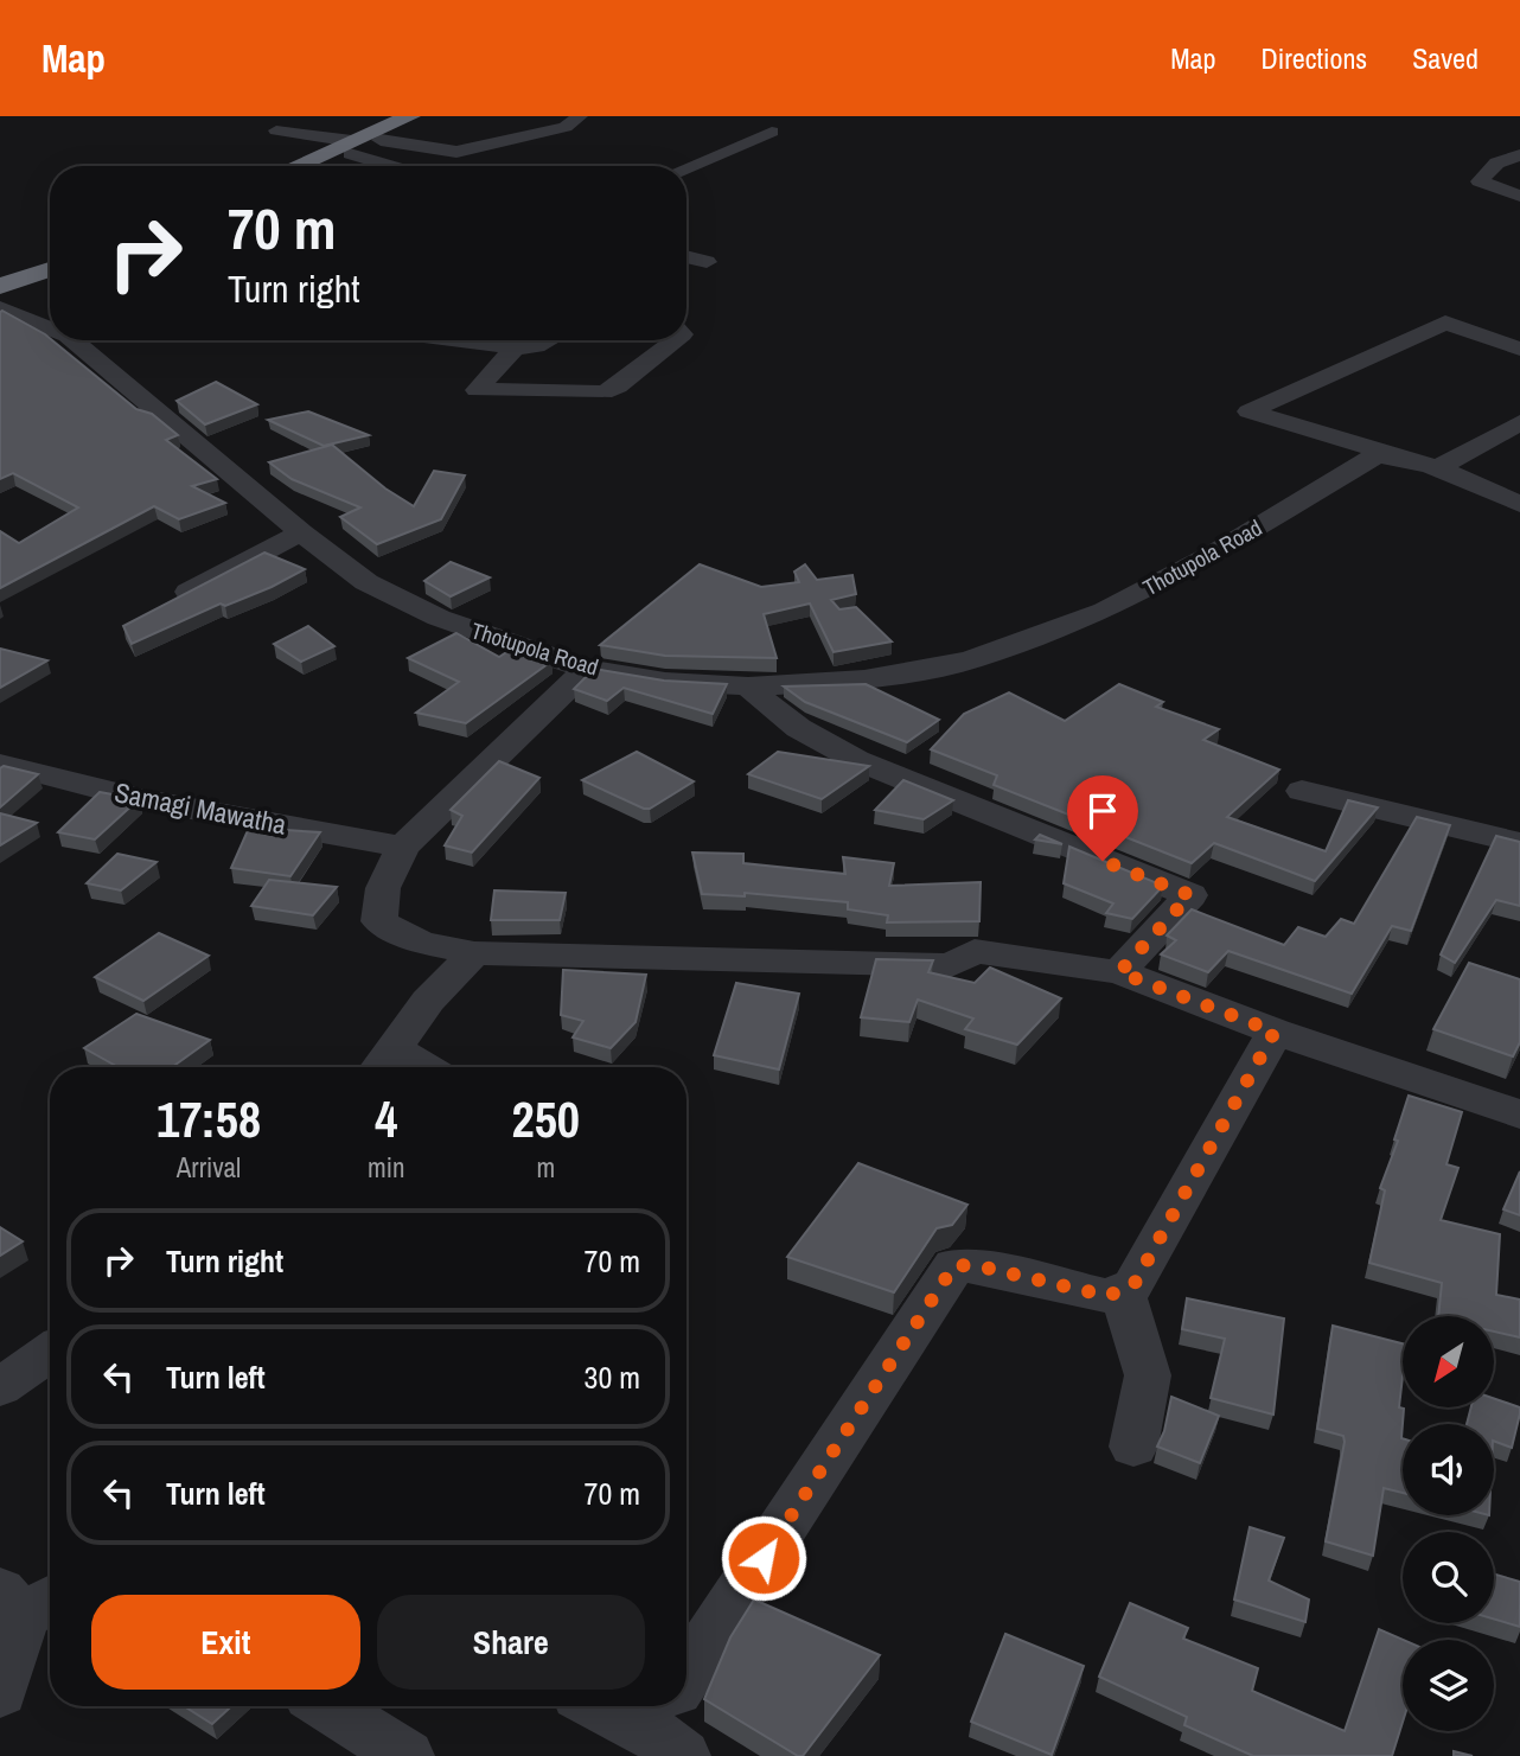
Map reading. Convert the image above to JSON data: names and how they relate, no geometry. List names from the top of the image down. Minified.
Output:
{"streets":{"street":["Thotupola Road","Samagi Mawatha"]},"north":"bottom left","page":{"header":"Map","nav":["Map","Directions","Saved"],"turn":["70 m","Turn right"],"eta":["17:58","Arrival","4","min","250","m"],"list":[{"name":"Turn right","value":"70 m"},{"name":"Turn left","value":"30 m"},{"name":"Turn left","value":"70 m"}],"buttons":["Exit","Share"]}}
